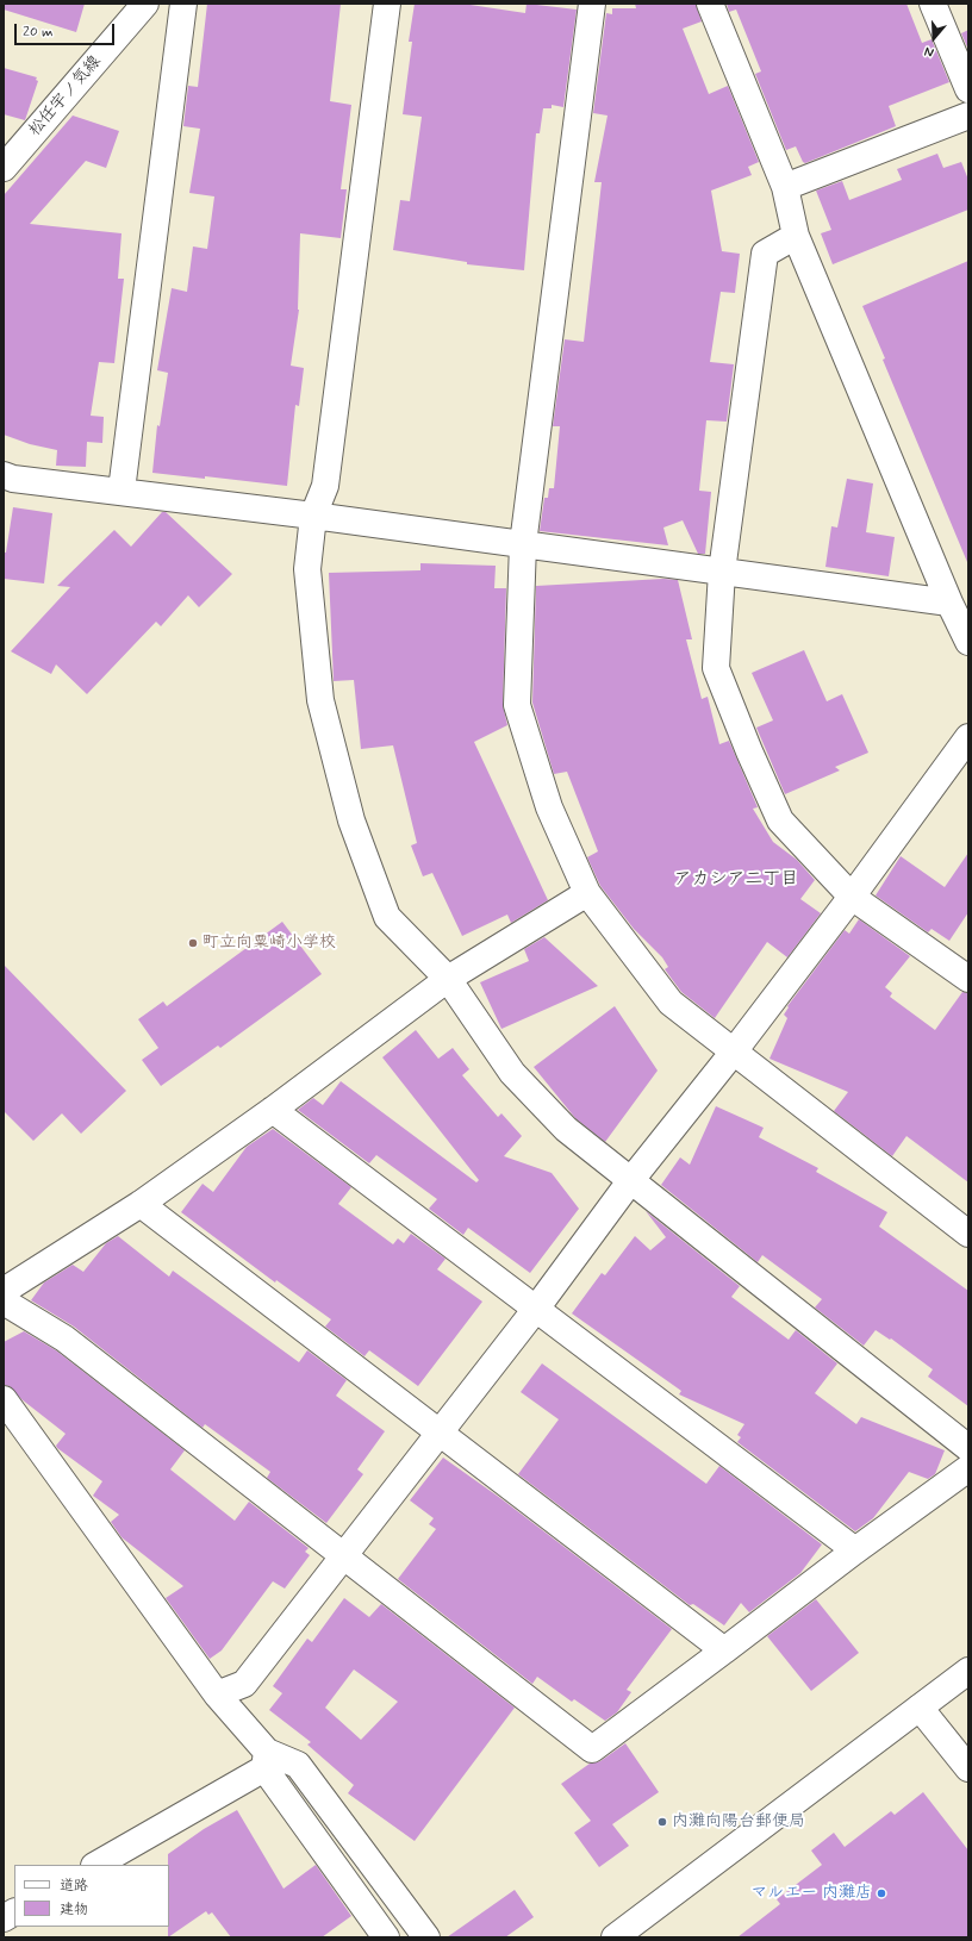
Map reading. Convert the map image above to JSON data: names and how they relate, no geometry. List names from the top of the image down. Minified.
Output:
{"streets":{"street":["松任宇ノ気線"]},"districts":["アカシア二丁目"],"places":["町立向粟崎小学校","内灘向陽台郵便局","マルエー 内灘店"],"legend":["道路","建物"],"scale_bar":"20 m","north":"bottom"}
